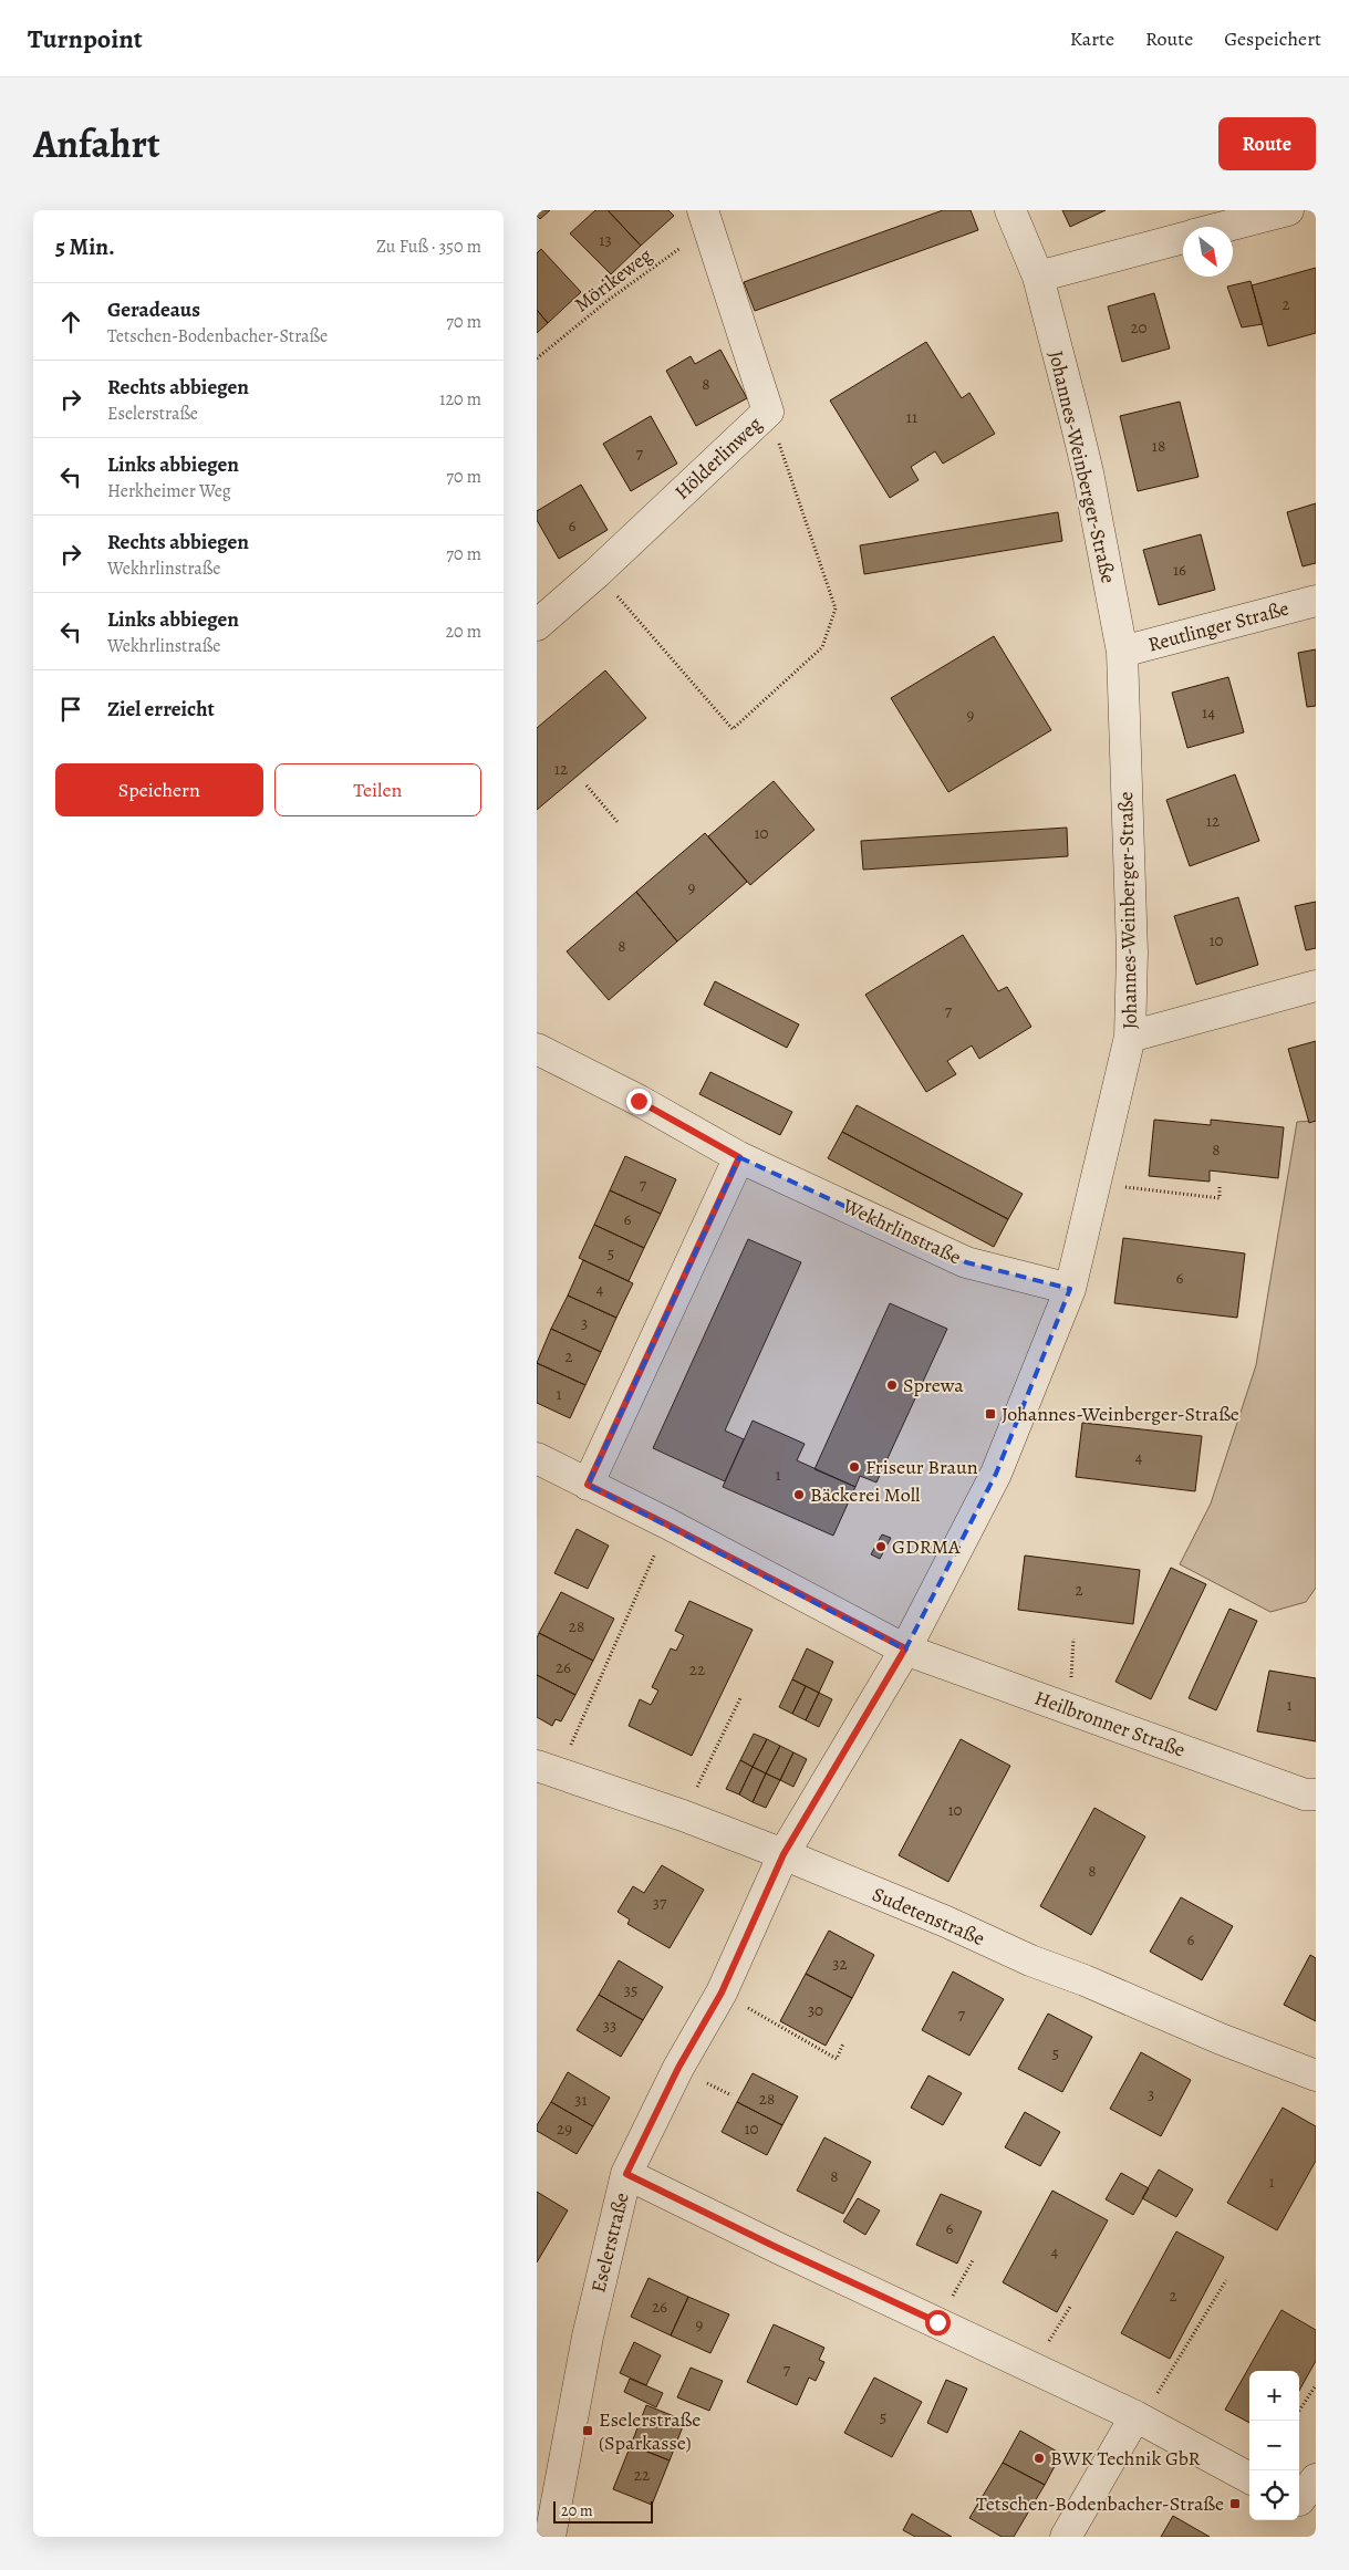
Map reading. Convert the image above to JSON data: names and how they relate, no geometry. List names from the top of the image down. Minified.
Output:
{"streets":{"street":["Hölderlinweg","Johannes-Weinberger-Straße","Reutlinger Straße","Wekhrlinstraße","Heilbronner Straße","Sudetenstraße","Eselerstraße"],"path":["Mörikeweg"]},"crossings":[["Mörikeweg","Hölderlinweg"],["Johannes-Weinberger-Straße","Reutlinger Straße"],["Johannes-Weinberger-Straße","Wekhrlinstraße"],["Johannes-Weinberger-Straße","Heilbronner Straße"],["Johannes-Weinberger-Straße","Eselerstraße"],["Heilbronner Straße","Eselerstraße"],["Sudetenstraße","Eselerstraße"]],"places":{"other":["Sprewa","Friseur Braun","Bäckerei Moll","GDRMA","BWK Technik GbR"],"transit":["Johannes-Weinberger-Straße","Eselerstraße (Sparkasse)","Tetschen-Bodenbacher-Straße"]},"house_numbers":["13","2","20","8","11","18","7","6","16","14","9","12","12","10","9","10","8","7","8","7","6","5","6","4","3","2","1","4","1","2","28","26","22","1","10","8","37","6","32","35","30","7","33","5","3","28","31","29","10","8","1","6","4","2","26","9","7","5","22"],"scale_bar":"20 m","north":"bottom right","page":{"header":"Turnpoint","nav":["Karte","Route","Gespeichert"],"title":"Anfahrt","buttons":["Route",["Speichern","Teilen"]],"heading":["5 Min.","Zu Fuß · 350 m"],"list":[["Geradeaus","Tetschen-Bodenbacher-Straße","70 m"],["Rechts abbiegen","Eselerstraße","120 m"],["Links abbiegen","Herkheimer Weg","70 m"],["Rechts abbiegen","Wekhrlinstraße","70 m"],["Links abbiegen","Wekhrlinstraße","20 m"],"Ziel erreicht"],"map_buttons":["+","−"],"scale":"20 m"}}
